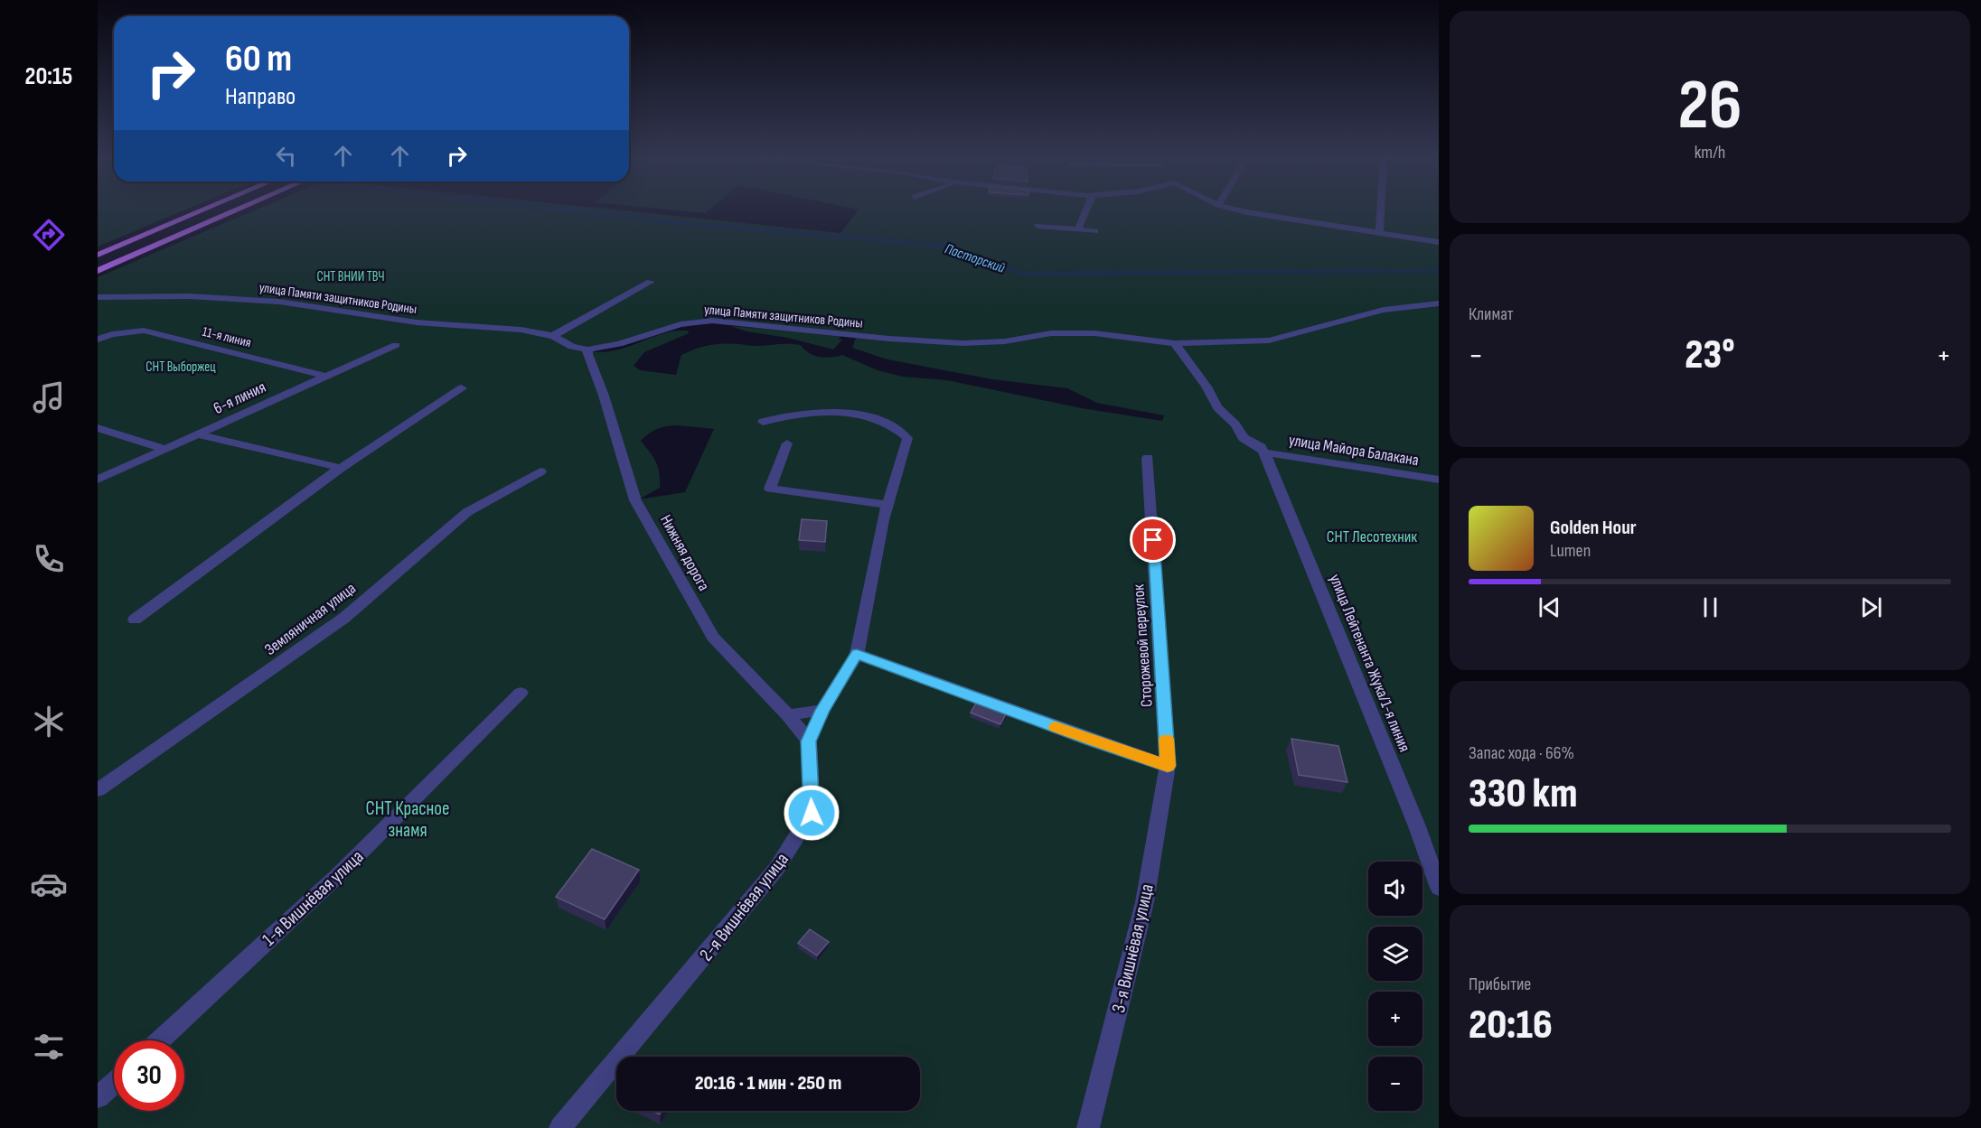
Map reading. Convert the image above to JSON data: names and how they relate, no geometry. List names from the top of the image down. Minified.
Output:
{"streets":{"street":["улица Памяти защитников Родины","11-я линия","6-я линия","улица Майора Балакана","Нижняя дорога","Земляничная улица","Сторожевой переулок","улица Лейтенанта Жука/1-я линия","1-я Вишнёвая улица","2-я Вишнёвая улица","3-я Вишнёвая улица"]},"crossings":[["улица Памяти защитников Родины","Нижняя дорога"],["11-я линия","6-я линия"],["улица Майора Балакана","улица Лейтенанта Жука/1-я линия"],["Нижняя дорога","2-я Вишнёвая улица"],["Сторожевой переулок","3-я Вишнёвая улица"]],"water":["Пасторский"],"parks":["СНТ ВНИИ ТВЧ","СНТ Выборжец","СНТ Лесотехник","СНТ Красное знамя"],"page":{"tabs":"20:15","tile":[["26","km/h"],"Климат",["Запас хода · 66%","330 km"],["Прибытие","20:16"]],"turn":["60 m","Направо"],"heat":["−","23°","+"],"song":["Golden Hour","Lumen"],"map_buttons":["+","−"],"limit":"30","trip":"20:16 · 1 мин · 250 m"}}
